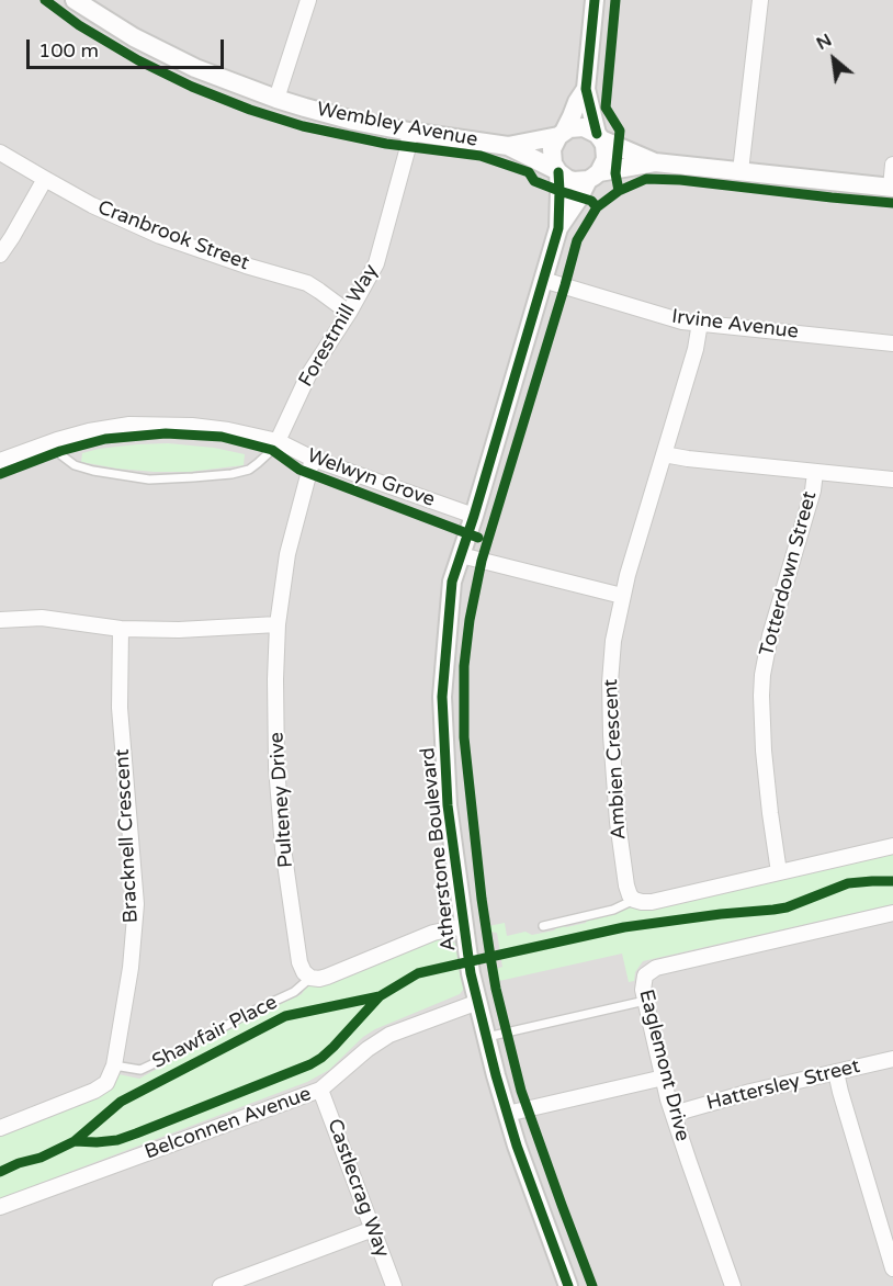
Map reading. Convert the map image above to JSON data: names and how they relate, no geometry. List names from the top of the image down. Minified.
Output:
{"streets":{"street":["Wembley Avenue","Cranbrook Street","Irvine Avenue","Forestmill Way","Welwyn Grove","Totterdown Street","Ambien Crescent","Pulteney Drive","Bracknell Crescent","Atherstone Boulevard","Eaglemont Drive","Hattersley Street","Belconnen Avenue","Castlecrag Way"],"lane":["Shawfair Place"]},"crossings":[["Wembley Avenue","Forestmill Way"],["Wembley Avenue","Atherstone Boulevard"],["Cranbrook Street","Forestmill Way"],["Irvine Avenue","Ambien Crescent"],["Irvine Avenue","Atherstone Boulevard"],["Forestmill Way","Welwyn Grove"],["Welwyn Grove","Pulteney Drive"],["Welwyn Grove","Atherstone Boulevard"],["Pulteney Drive","Shawfair Place"],["Bracknell Crescent","Shawfair Place"],["Atherstone Boulevard","Belconnen Avenue"],["Eaglemont Drive","Hattersley Street"],["Belconnen Avenue","Castlecrag Way"]],"scale_bar":"100 m","north":"top left"}
